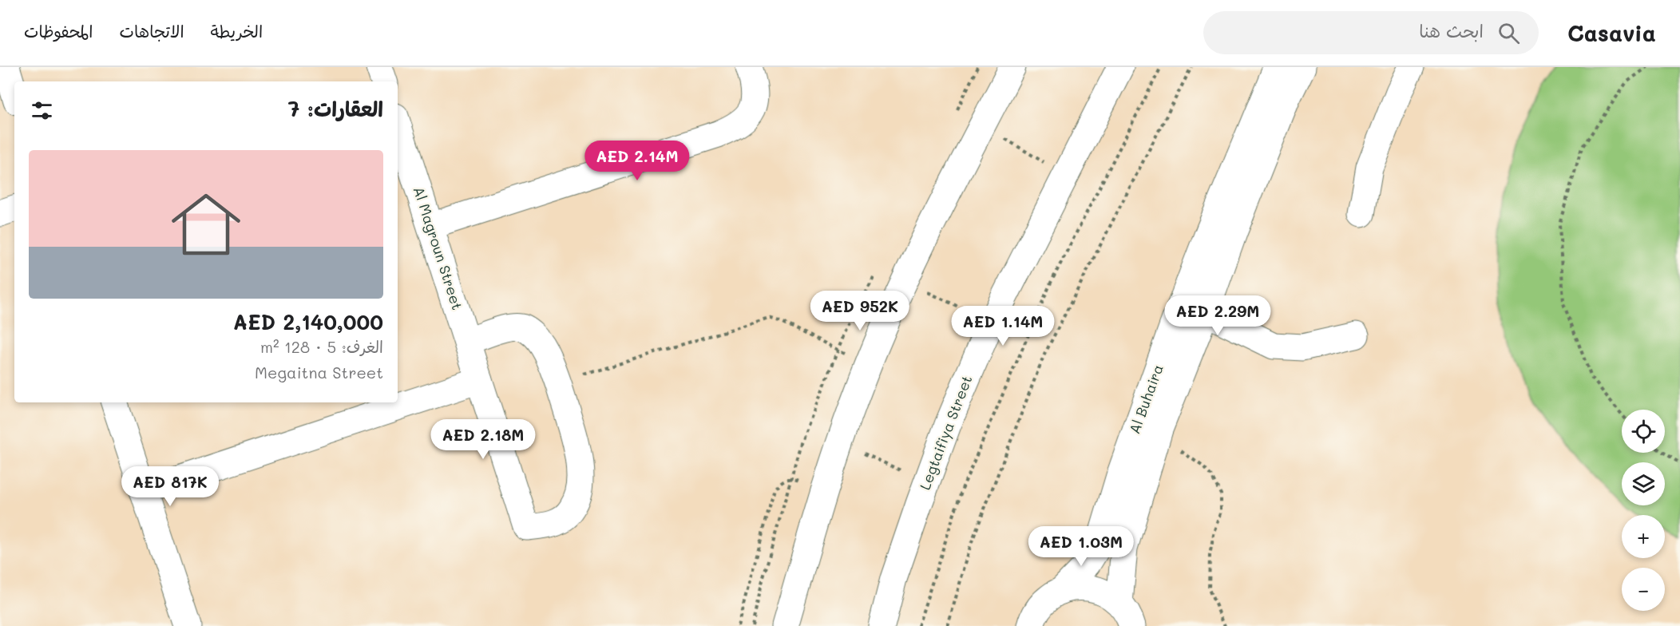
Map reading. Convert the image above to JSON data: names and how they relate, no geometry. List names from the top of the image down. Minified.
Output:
{"streets":{"street":["Al Magroun Street","Al Buhaira","Legtaifiya Street"]},"page":{"header":"Casavia","search":"ابحث هنا","nav":["الخريطة","الاتجاهات","المحفوظات"],"heading":"العقارات: 7","list":[{"name":"AED 2,140,000","note":"الغرف: 5 · 128 m² · Megaitna Street"}],"price":["AED 2.14M","AED 952K","AED 2.29M","AED 1.14M","AED 2.18M","AED 817K","AED 1.03M"],"map_buttons":["+","−"]}}
